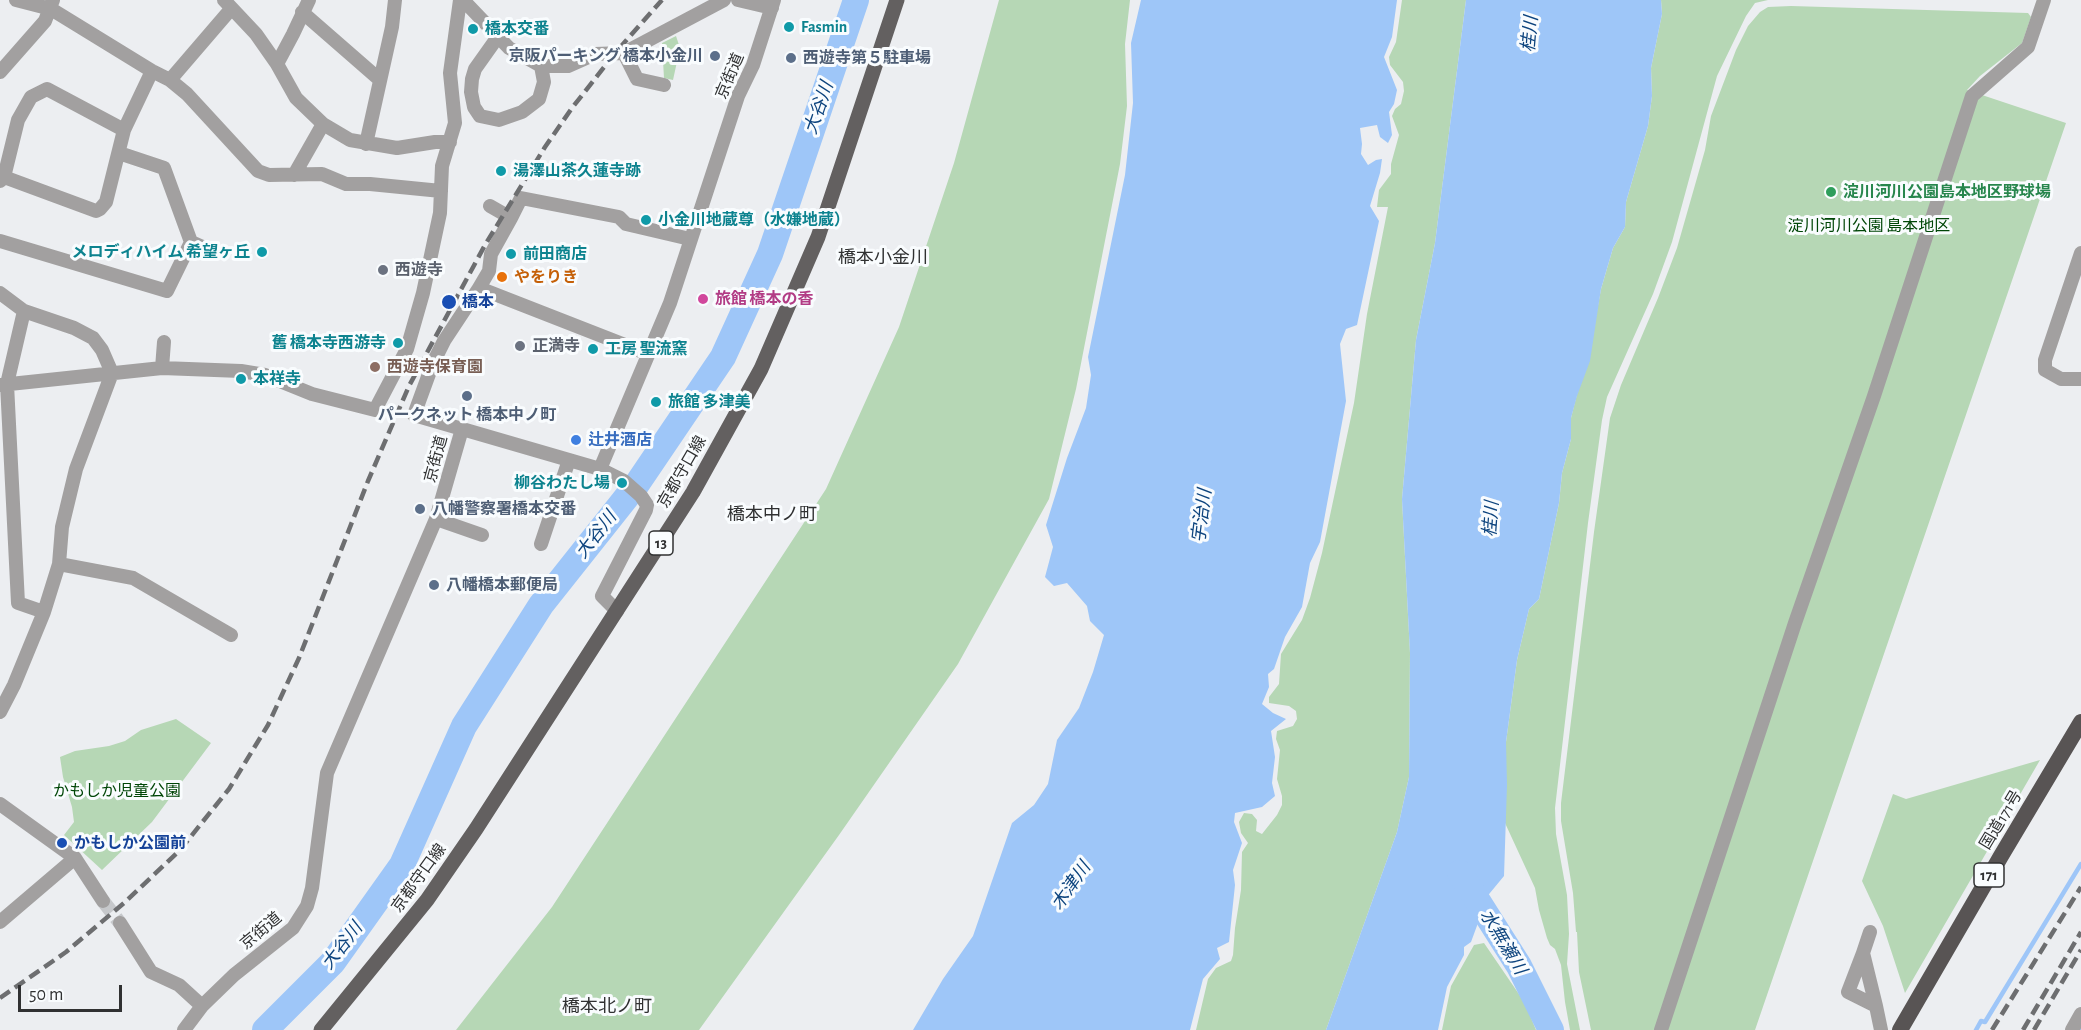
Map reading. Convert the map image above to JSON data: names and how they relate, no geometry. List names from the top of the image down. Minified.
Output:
{"streets":{"highway":["国道171号","171"],"main road":["京都守口線","13"],"street":["京街道"]},"districts":["橋本小金川","橋本中ノ町","橋本北ノ町"],"water":["桂川","大谷川","宇治川","木津川","水無瀬川"],"parks":["淀川河川公園 島本地区","かもしか児童公園"],"places":["Fasmin","橋本交番","京阪パーキング 橋本小金川","西遊寺第５駐車場","湯澤山茶久蓮寺跡","淀川河川公園島本地区野球場","小金川地蔵尊（水嫌地蔵）","メロディハイム 希望ヶ丘","前田商店","西遊寺","やをりき","旅館 橋本の香","橋本","舊 橋本寺西游寺","正満寺","工房 聖流窯","西遊寺保育園","本祥寺","パークネット 橋本中ノ町","旅館 多津美","辻井酒店","柳谷わたし場","八幡警察署橋本交番","八幡橋本郵便局","かもしか公園前"],"scale_bar":"50 m"}
